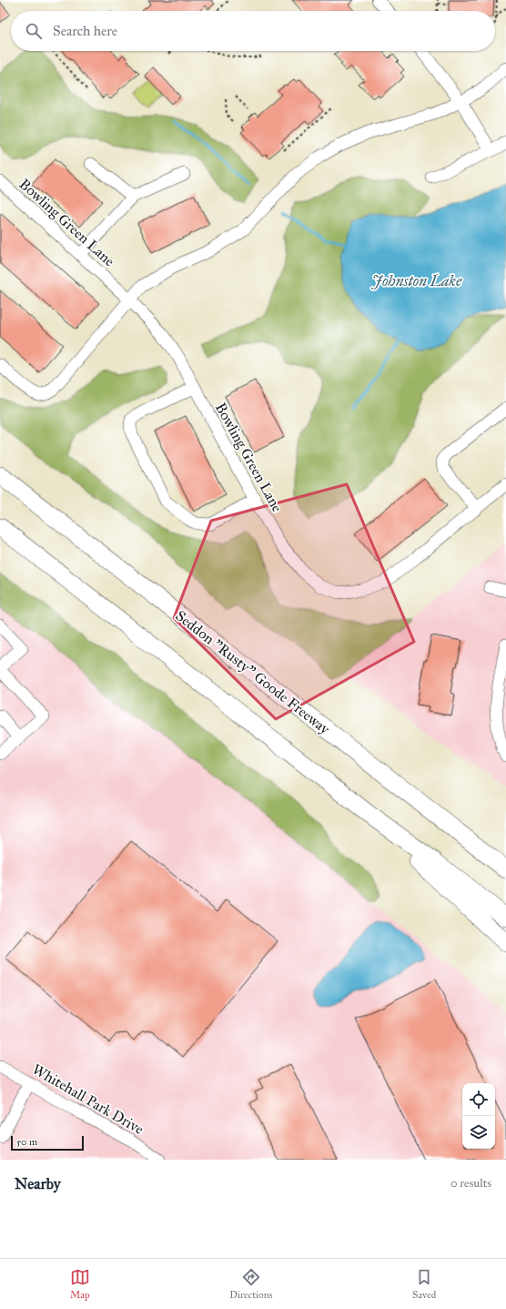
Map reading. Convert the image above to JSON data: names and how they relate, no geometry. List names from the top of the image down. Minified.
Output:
{"streets":{"highway":["Seddon \"Rusty\" Goode Freeway"],"street":["Bowling Green Lane","Whitehall Park Drive"]},"water":["Johnston Lake"],"scale_bar":"50 m","page":{"search":"Search here","scale":"50 m","heading":["Nearby","0 results"],"nav":["Map","Directions","Saved"]}}
